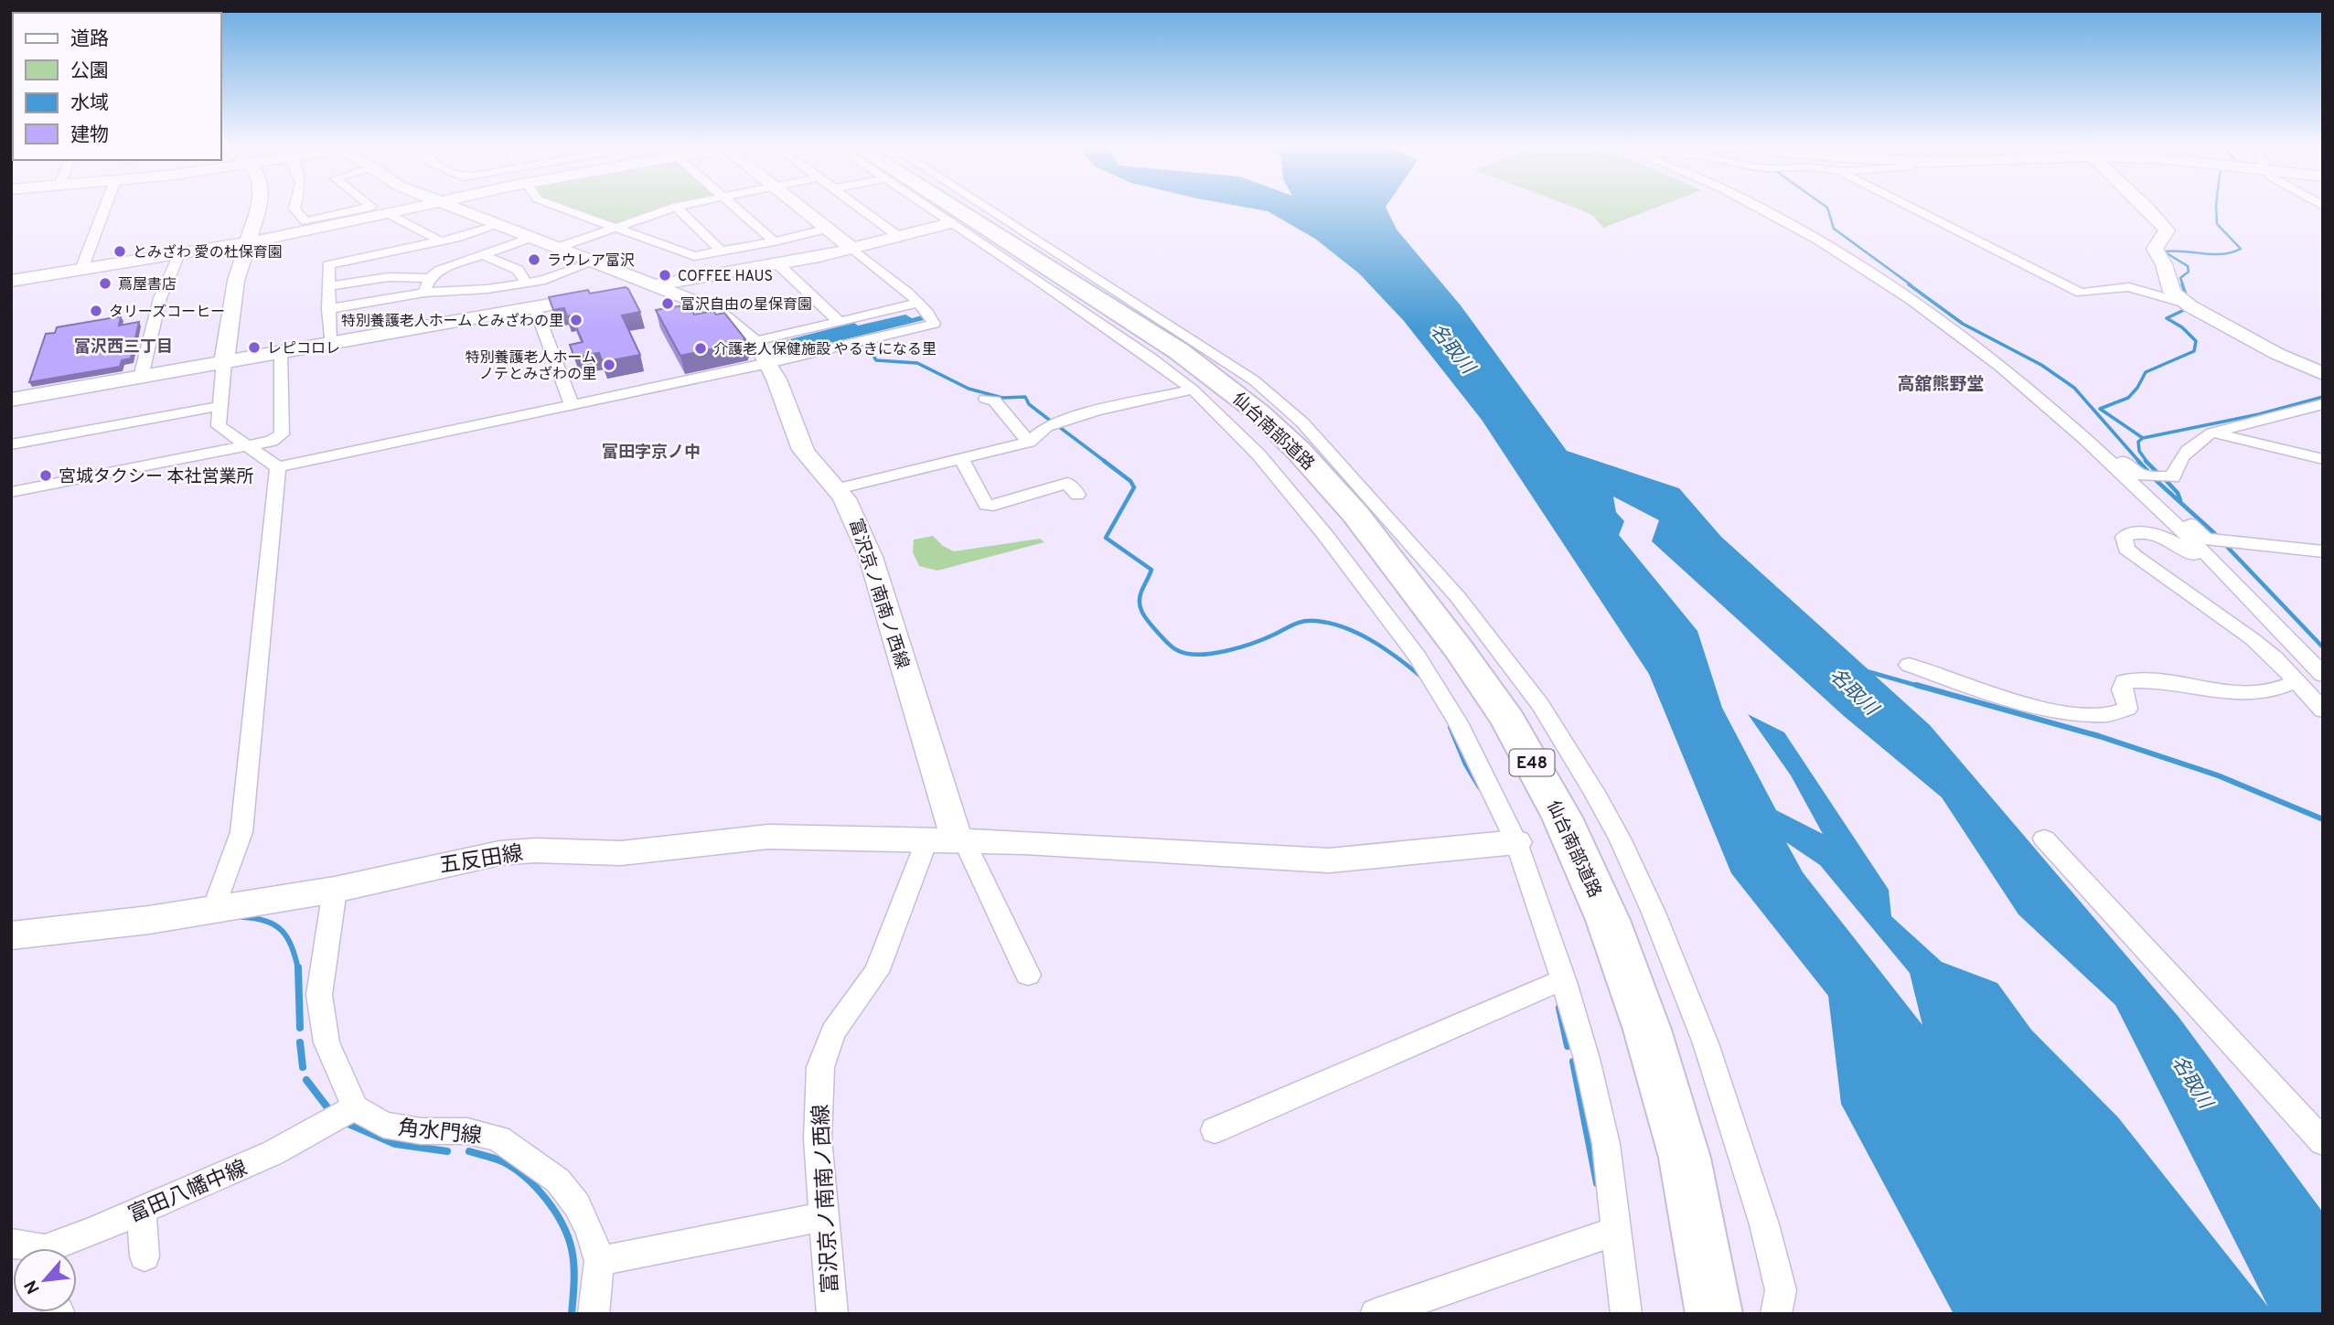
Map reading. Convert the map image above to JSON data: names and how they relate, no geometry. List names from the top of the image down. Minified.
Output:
{"streets":{"highway":["仙台南部道路","E48"],"street":["富沢京ノ南南ノ西線","五反田線","角水門線","富田八幡中線"]},"crossings":[["富沢京ノ南南ノ西線","五反田線"],["角水門線","富田八幡中線"]],"districts":["富沢西三丁目","高舘熊野堂","富田字京ノ中"],"water":["名取川"],"places":["とみざわ 愛の杜保育園","ラウレア富沢","COFFEE HAUS","蔦屋書店","富沢自由の星保育園","タリーズコーヒー","特別養護老人ホーム とみざわの里","レピコロレ","介護老人保健施設 やるきになる里","特別養護老人ホーム ノテとみざわの里","宮城タクシー 本社営業所"],"legend":["道路","公園","水域","建物"],"north":"bottom left"}
